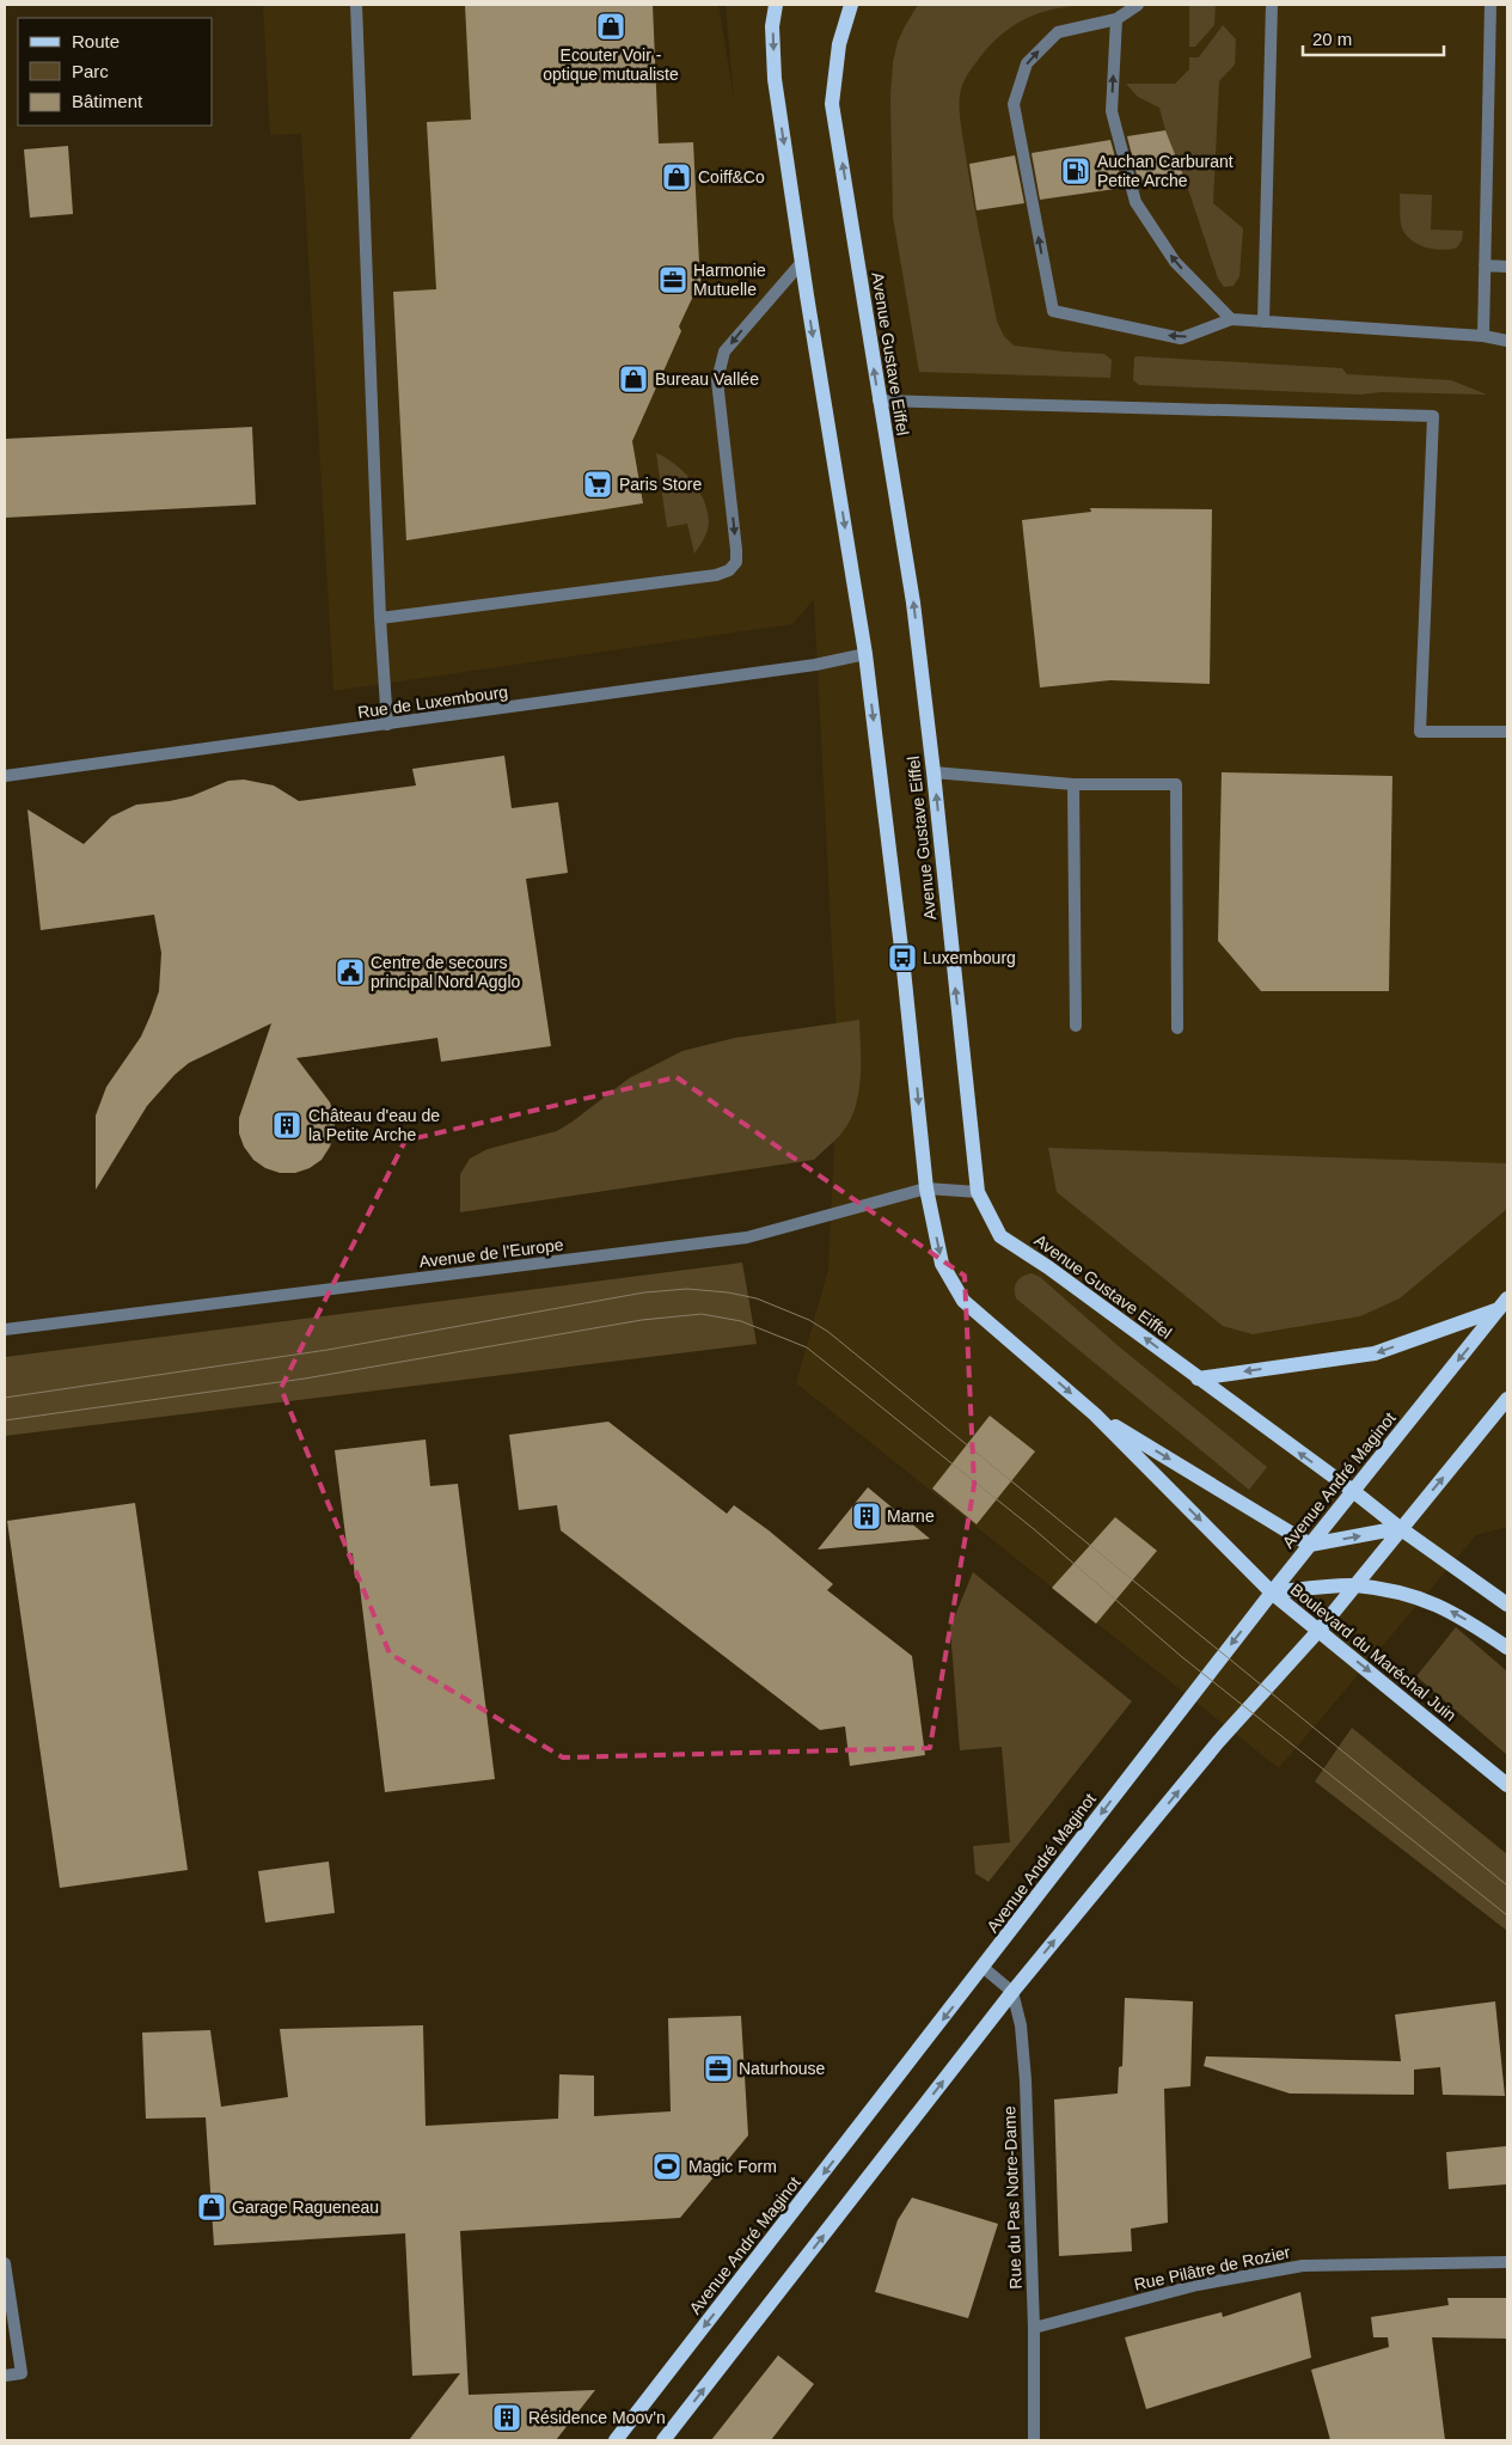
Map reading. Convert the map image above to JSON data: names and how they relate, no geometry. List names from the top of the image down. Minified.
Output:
{"streets":{"main road":["Avenue Gustave Eiffel","Avenue André Maginot","Boulevard du Maréchal Juin"],"street":["Rue de Luxembourg","Avenue de l'Europe","Rue du Pas Notre-Dame","Rue Pilâtre de Rozier"]},"crossings":[["Avenue Gustave Eiffel","Rue de Luxembourg"],["Avenue Gustave Eiffel","Avenue de l'Europe"],["Avenue Gustave Eiffel","Avenue André Maginot"],["Avenue Gustave Eiffel","Boulevard du Maréchal Juin"],["Avenue André Maginot","Boulevard du Maréchal Juin"],["Rue du Pas Notre-Dame","Rue Pilâtre de Rozier"]],"places":{"shop":["Ecouter Voir - optique mutualiste","Coiff&Co","Bureau Vallée","Garage Ragueneau"],"fuel station":["Auchan Carburant Petite Arche"],"office":["Harmonie Mutuelle","Naturhouse"],"supermarket":["Paris Store"],"bus stop":["Luxembourg"],"public building":["Centre de secours principal Nord Agglo"],"building":["Château d'eau de la Petite Arche","Marne","Résidence Moov'n"],"sports":["Magic Form"]},"legend":["Route","Parc","Bâtiment"],"scale_bar":"20 m"}
